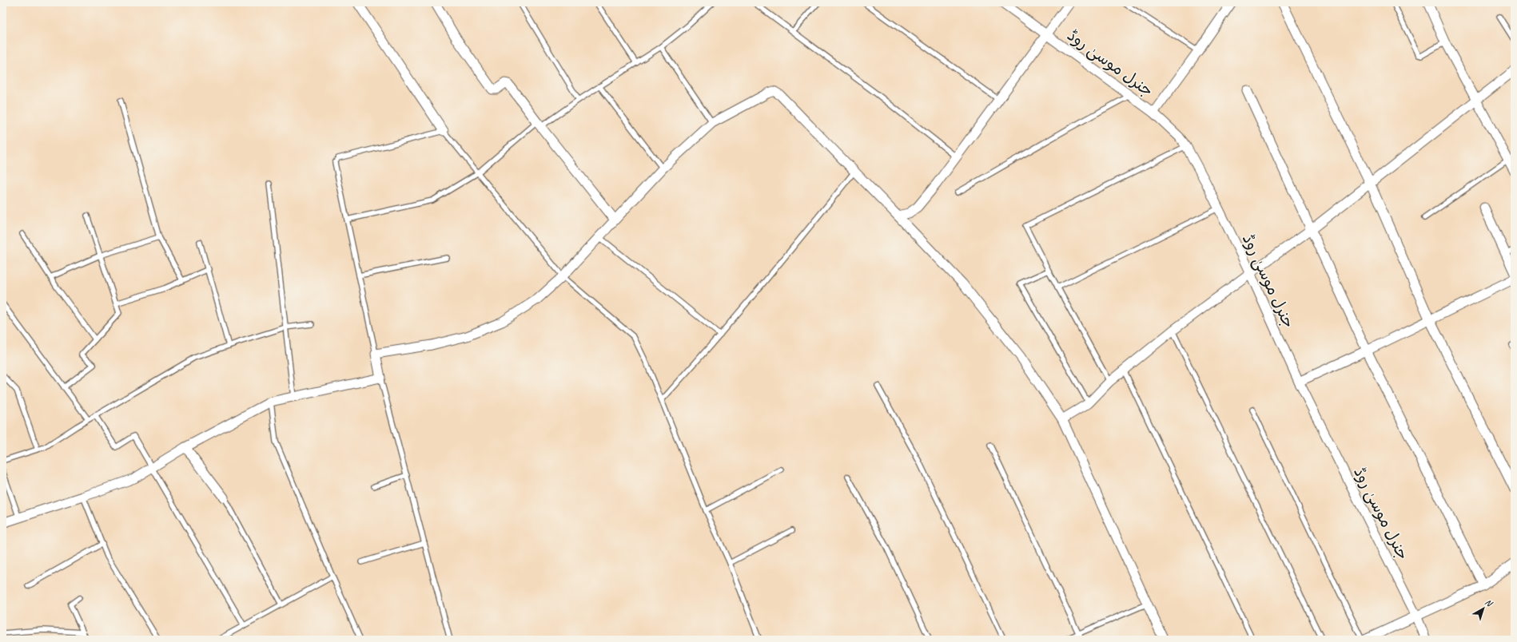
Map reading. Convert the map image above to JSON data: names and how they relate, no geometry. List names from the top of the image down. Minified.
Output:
{"streets":{"street":["جنرل موسیٰ روڈ"]},"north":"top right"}
